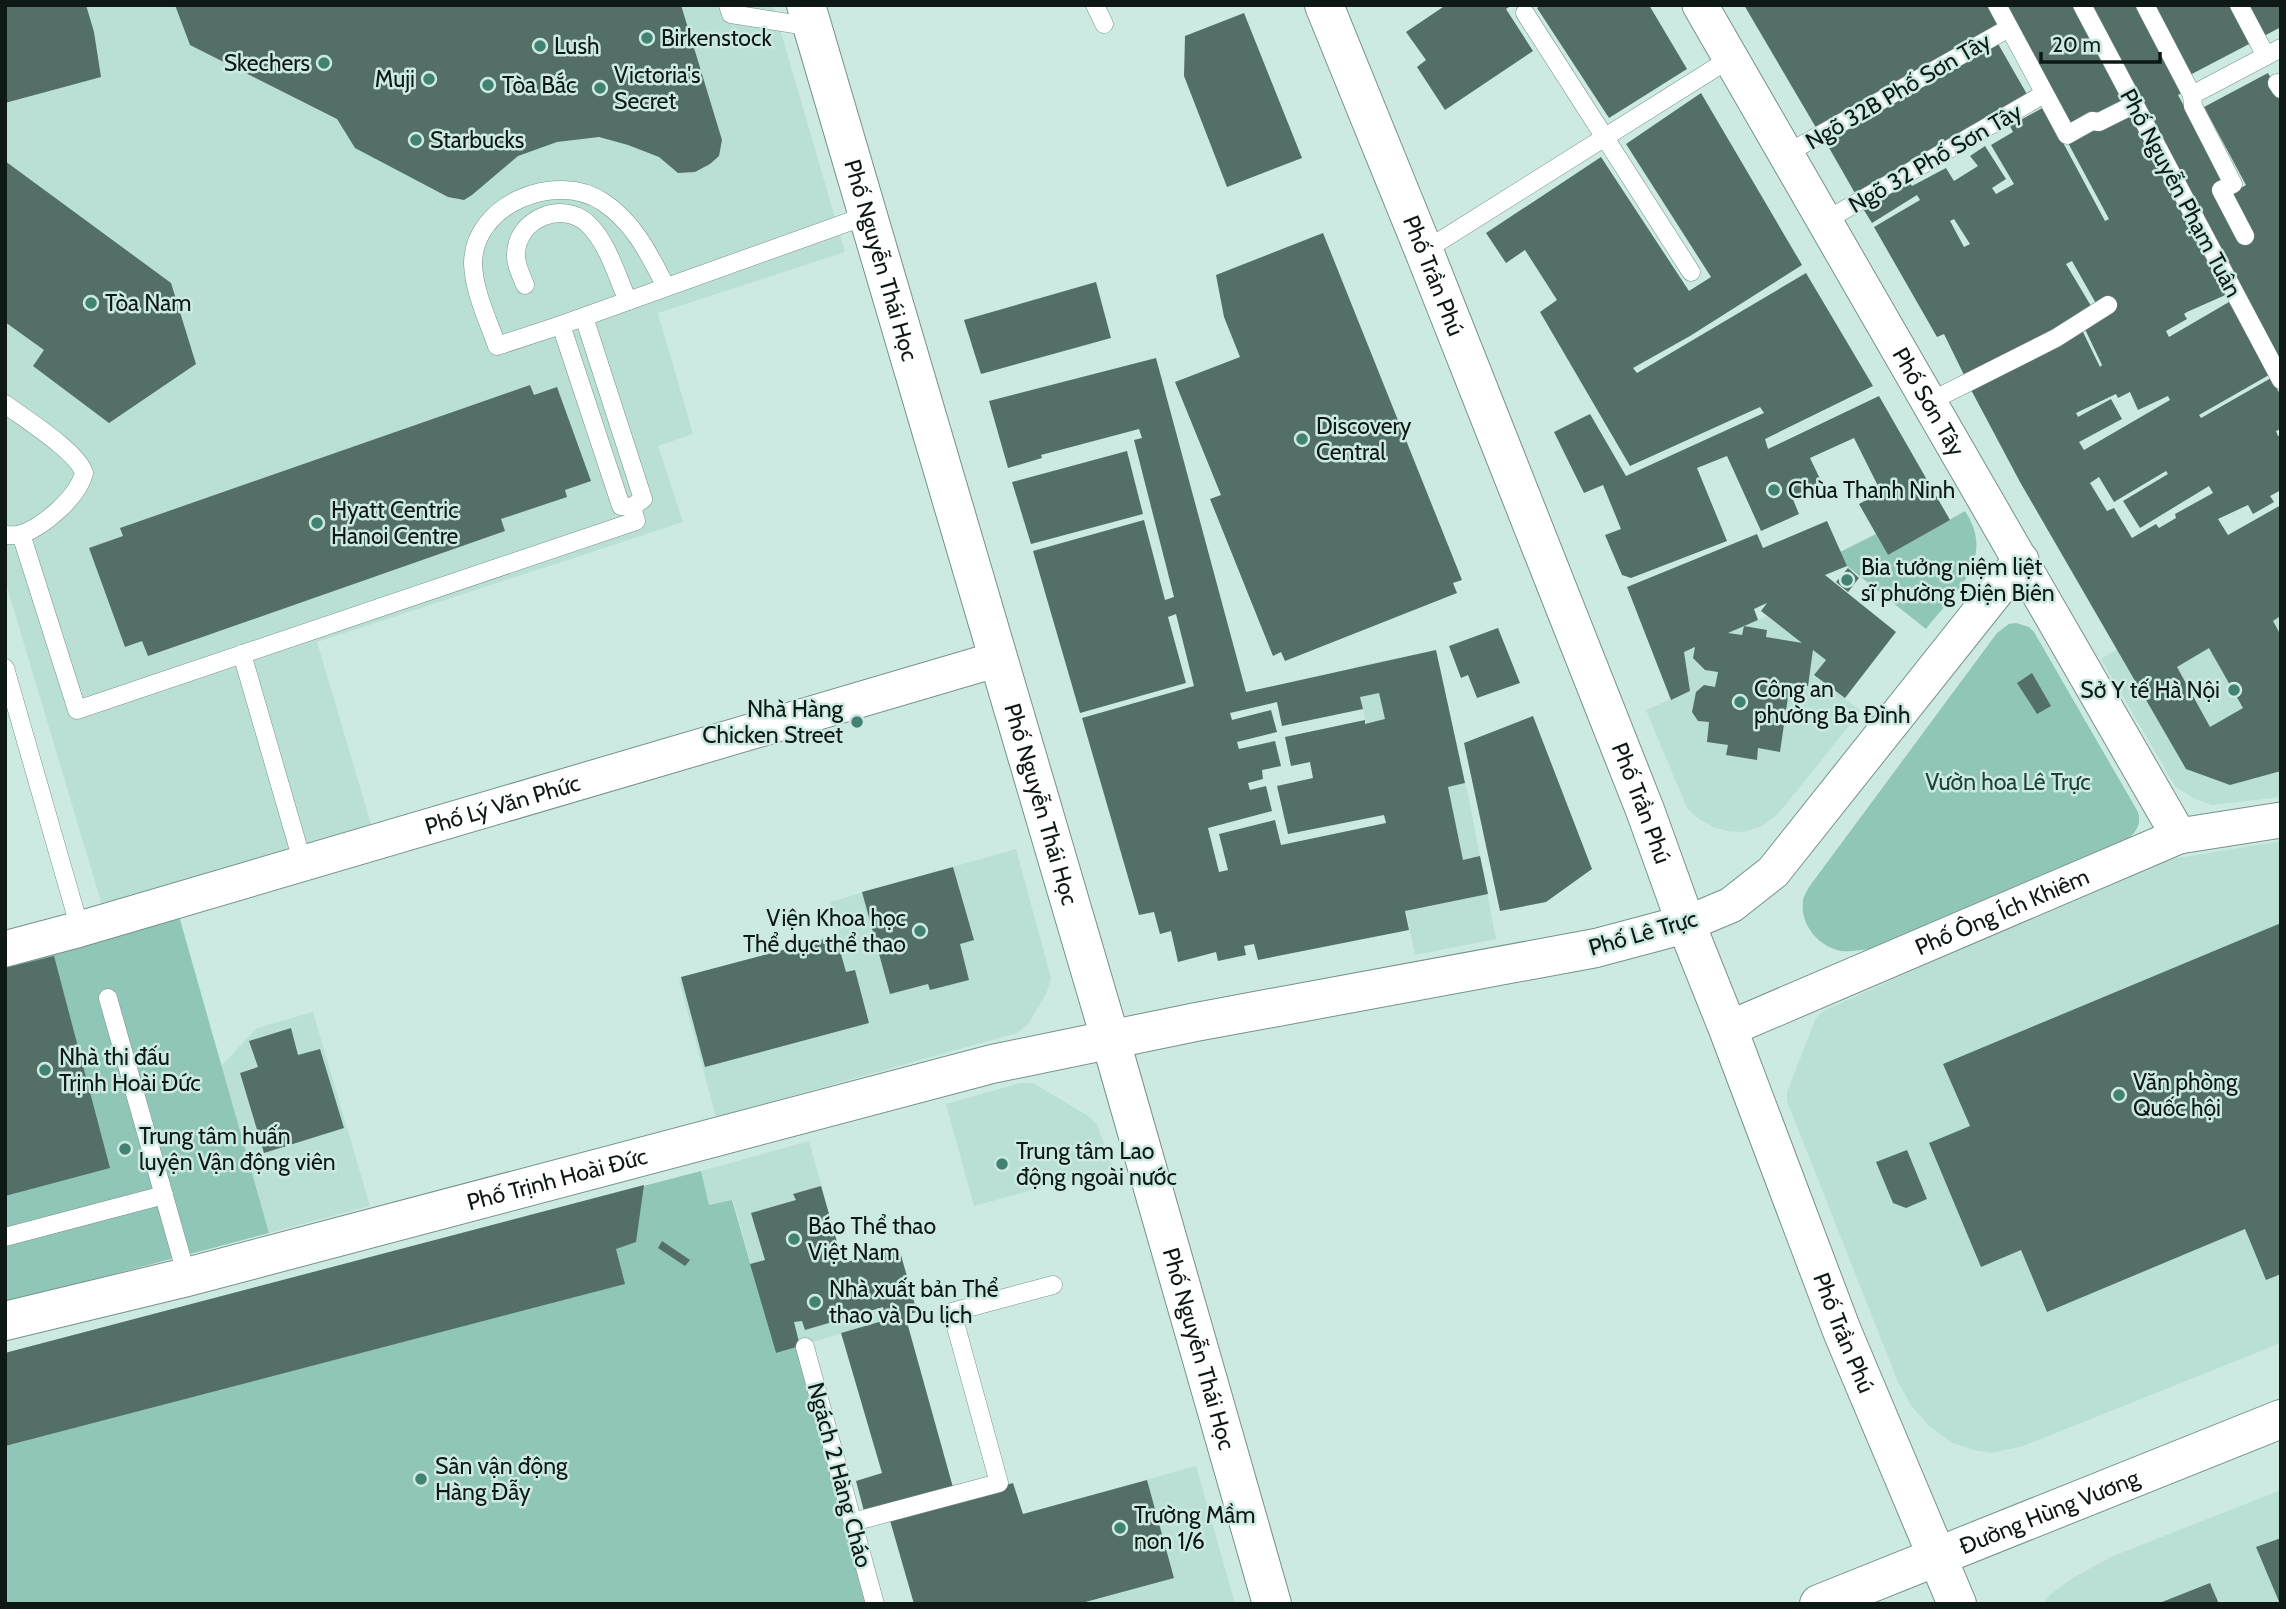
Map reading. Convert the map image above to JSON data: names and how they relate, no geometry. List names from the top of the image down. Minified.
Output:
{"streets":{"main road":["Phố Nguyễn Thái Học","Phố Trần Phú","Phố Lê Trực","Phố Trịnh Hoài Đức","Đường Hùng Vương"],"street":["Phố Sơn Tây","Phố Lý Văn Phức","Phố Ông Ích Khiêm"],"lane":["Ngõ 32B Phố Sơn Tây","Ngõ 32 Phố Sơn Tây","Phố Nguyễn Phạm Tuân","Ngách 2 Hàng Cháo"]},"crossings":[["Ngõ 32B Phố Sơn Tây","Phố Sơn Tây"],["Ngõ 32 Phố Sơn Tây","Phố Sơn Tây"],["Phố Nguyễn Thái Học","Phố Lý Văn Phức"],["Phố Nguyễn Thái Học","Phố Lê Trực"],["Phố Nguyễn Thái Học","Phố Trịnh Hoài Đức"],["Phố Trần Phú","Phố Ông Ích Khiêm"],["Phố Trần Phú","Phố Lê Trực"],["Phố Trần Phú","Đường Hùng Vương"],["Phố Sơn Tây","Phố Ông Ích Khiêm"],["Phố Sơn Tây","Phố Lê Trực"],["Phố Lê Trực","Phố Trịnh Hoài Đức"]],"parks":["Vườn hoa Lê Trực"],"places":["Birkenstock","Lush","Skechers","Muji","Tòa Bắc","Victoria's Secret","Starbucks","Tòa Nam","Discovery Central","Chùa Thanh Ninh","Hyatt Centric Hanoi Centre","Bia tưởng niệm liệt sĩ phường Điện Biên","Sở Y tế Hà Nội","Công an phường Ba Đình","Nhà Hàng Chicken Street","Viện Khoa học Thể dục thể thao","Nhà thi đấu Trịnh Hoài Đức","Văn phòng Quốc hội","Trung tâm huấn luyện Vận động viên","Trung tâm Lao động ngoài nước","Báo Thể thao Việt Nam","Nhà xuất bản Thể thao và Du lịch","Sân vận động Hàng Đẫy","Trường Mầm non 1/6"],"scale_bar":"20 m"}
